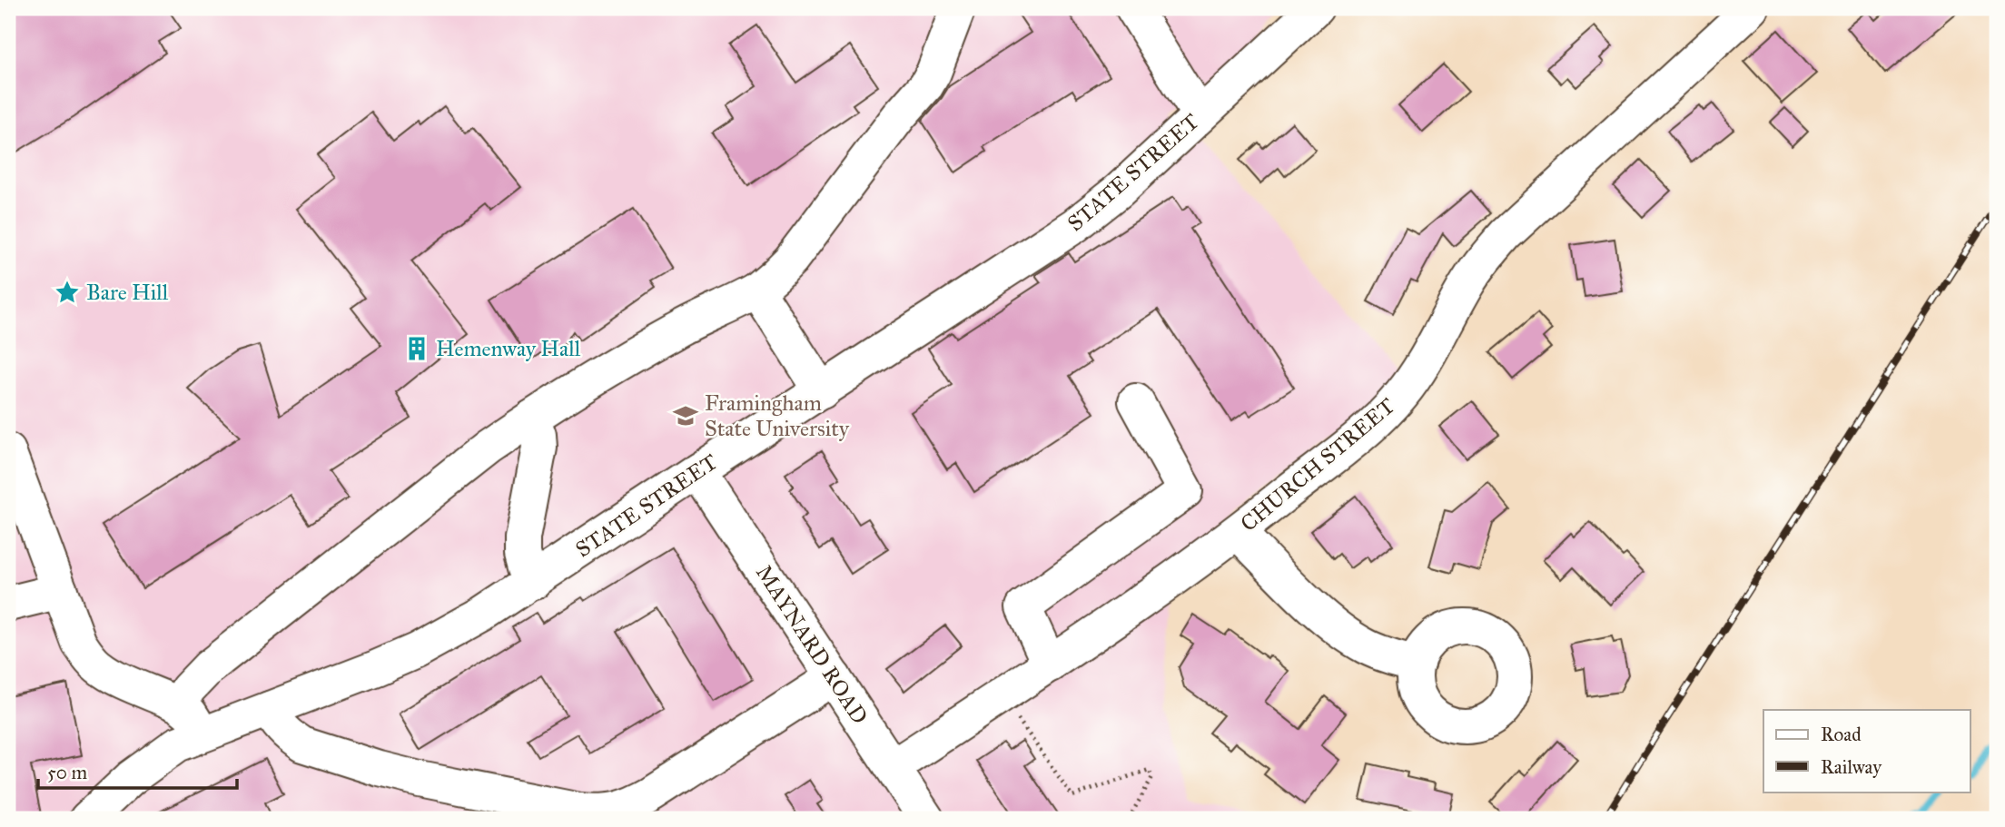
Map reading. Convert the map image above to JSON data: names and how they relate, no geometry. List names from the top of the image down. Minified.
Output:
{"streets":{"street":["STATE STREET","CHURCH STREET","MAYNARD ROAD"]},"crossings":[["STATE STREET","MAYNARD ROAD"],["CHURCH STREET","MAYNARD ROAD"]],"places":{"place":["Bare Hill"],"building":["Hemenway Hall"],"school or university":["Framingham State University"]},"legend":["Road","Railway"],"scale_bar":"50 m"}
